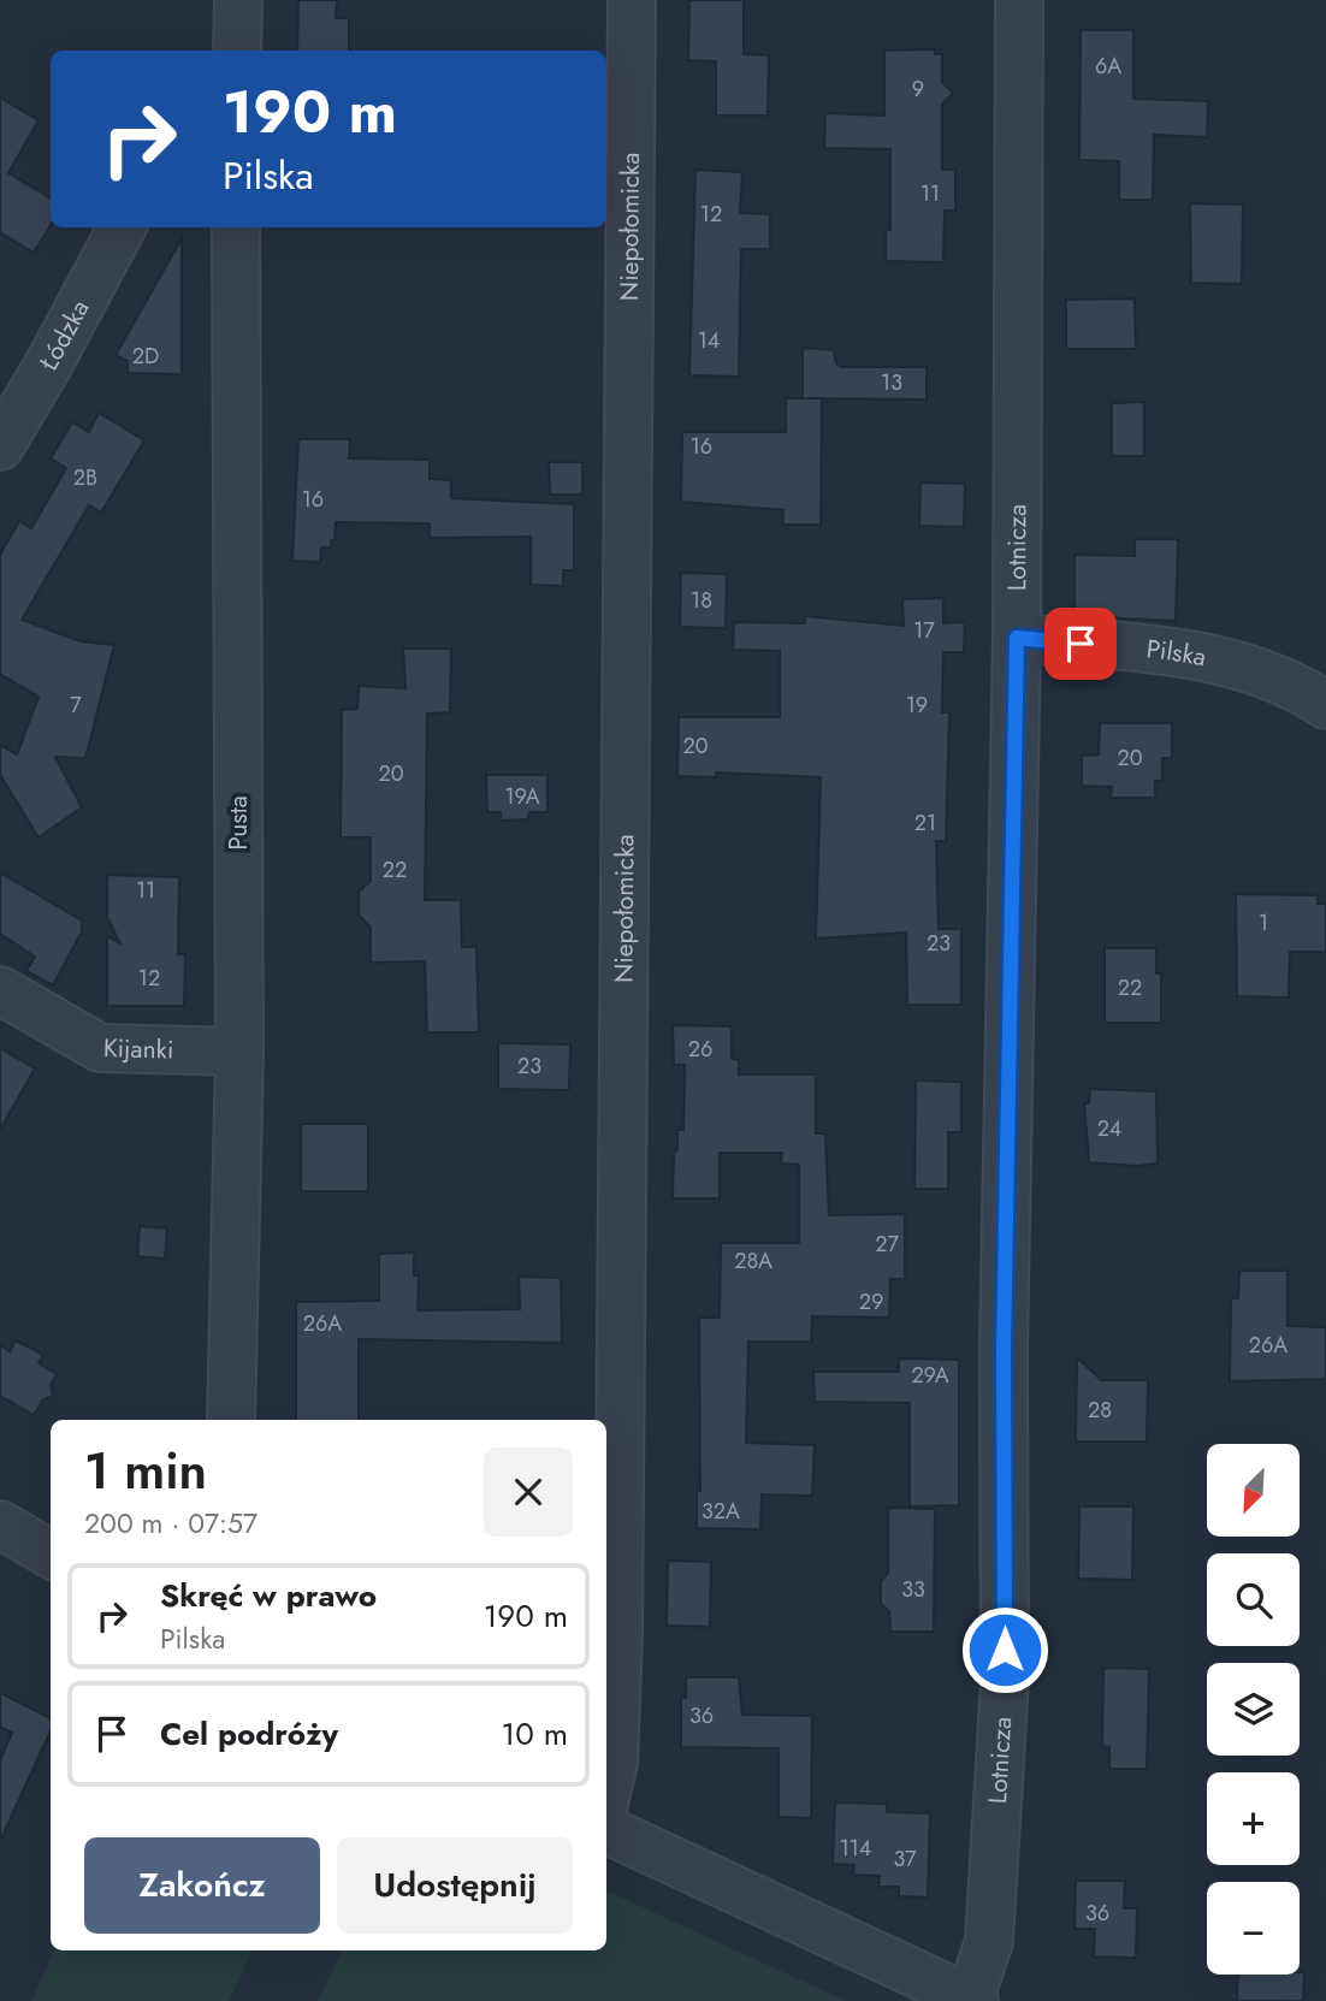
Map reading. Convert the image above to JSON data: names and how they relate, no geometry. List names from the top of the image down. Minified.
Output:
{"streets":{"street":["Niepołomicka","Łódzka","Lotnicza","Pilska","Pusta","Kijanki"]},"crossings":[["Lotnicza","Pilska"],["Pusta","Kijanki"]],"house_numbers":["6A","9","11","12","14","2D","13","16","2B","16","18","17","7","19","20","20","20","19A","21","22","11","1","23","12","22","26","23","24","27","28A","29","26A","26A","29A","28","32A","33","36","114","37","36"],"north":"bottom left","page":{"turn":["190 m","Pilska"],"heading":["1 min","200 m · 07:57"],"map_buttons":["+","−"],"list":[{"name":"Skręć w prawo","note":"Pilska","value":"190 m"},{"name":"Cel podróży","value":"10 m"}],"buttons":["Zakończ","Udostępnij"]}}
